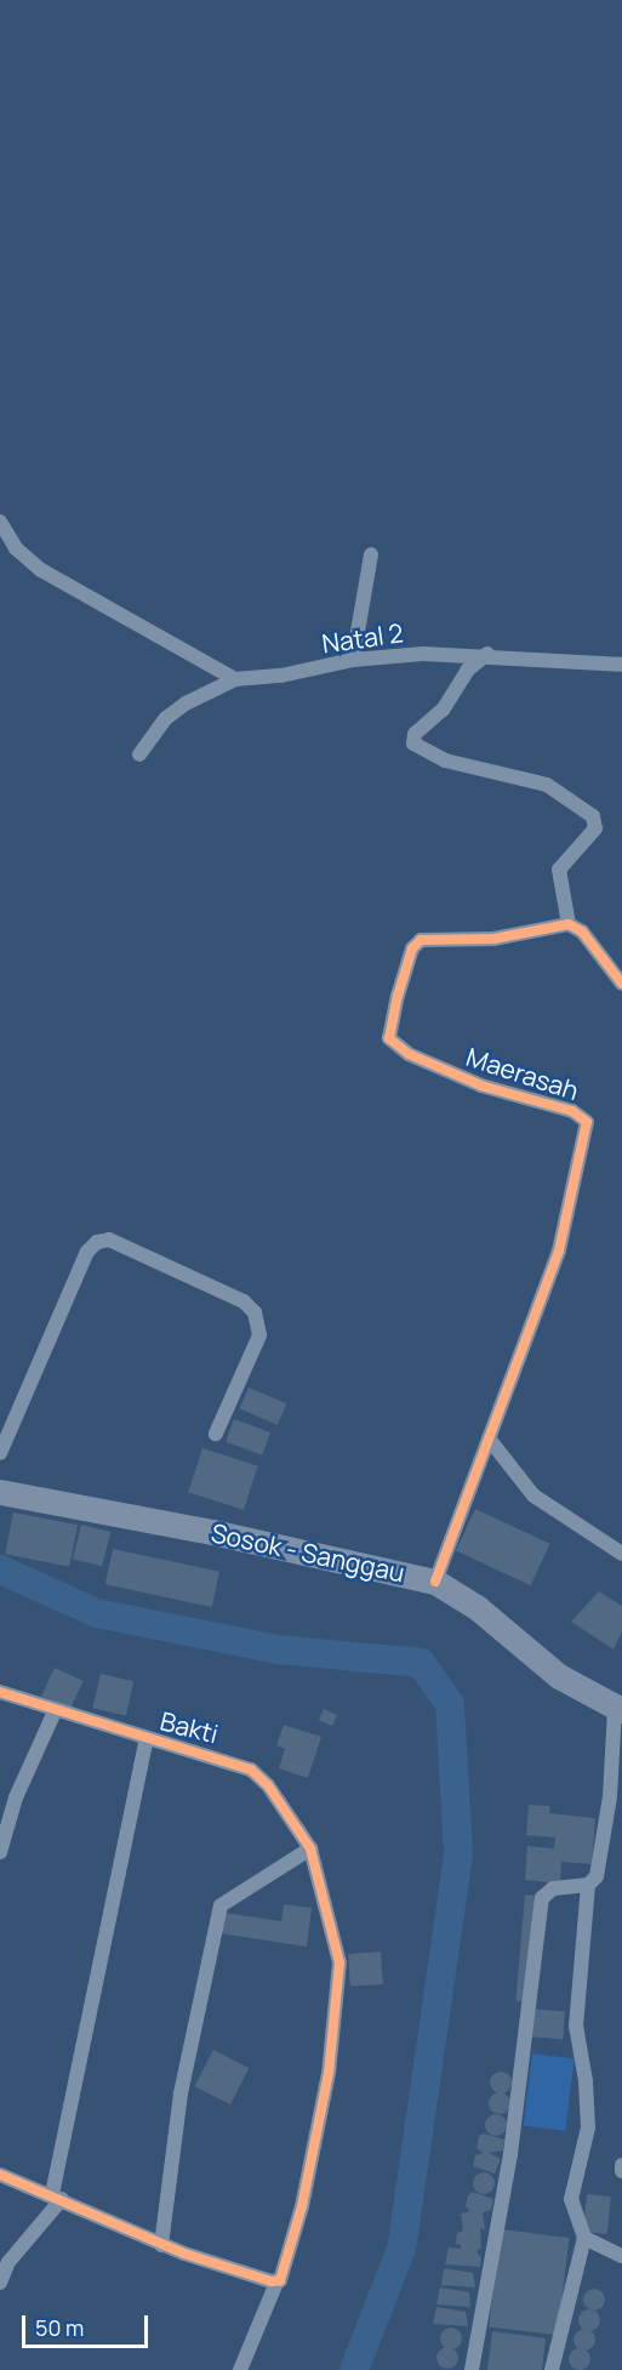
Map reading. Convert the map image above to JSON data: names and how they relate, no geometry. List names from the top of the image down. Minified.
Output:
{"streets":{"highway":["Sosok - Sanggau"],"street":["Natal 2","Maerasah","Bakti"]},"crossings":[["Maerasah","Sosok - Sanggau"]],"scale_bar":"50 m"}
